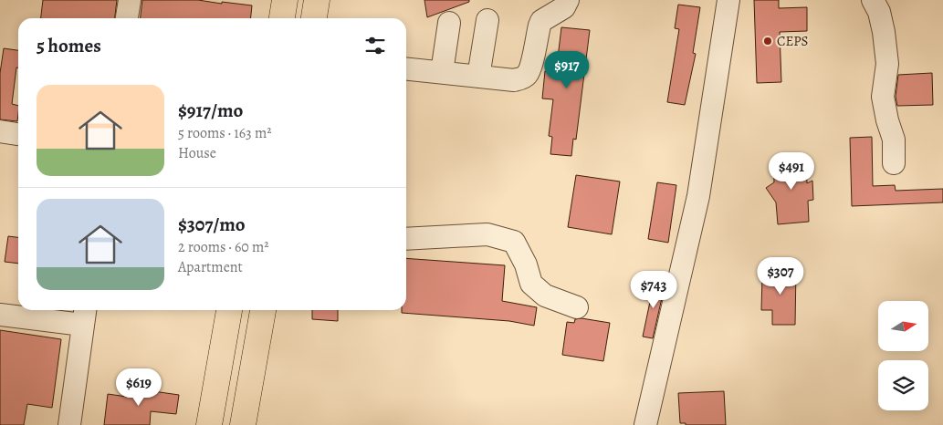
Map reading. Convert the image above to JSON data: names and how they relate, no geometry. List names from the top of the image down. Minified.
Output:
{"places":["CEPS"],"north":"right","page":{"heading":"5 homes","price":["$917","$491","$307","$743","$619"],"list":[{"name":"$917/mo","note":"5 rooms · 163 m² · House"},{"name":"$307/mo","note":"2 rooms · 60 m² · Apartment"}]}}
